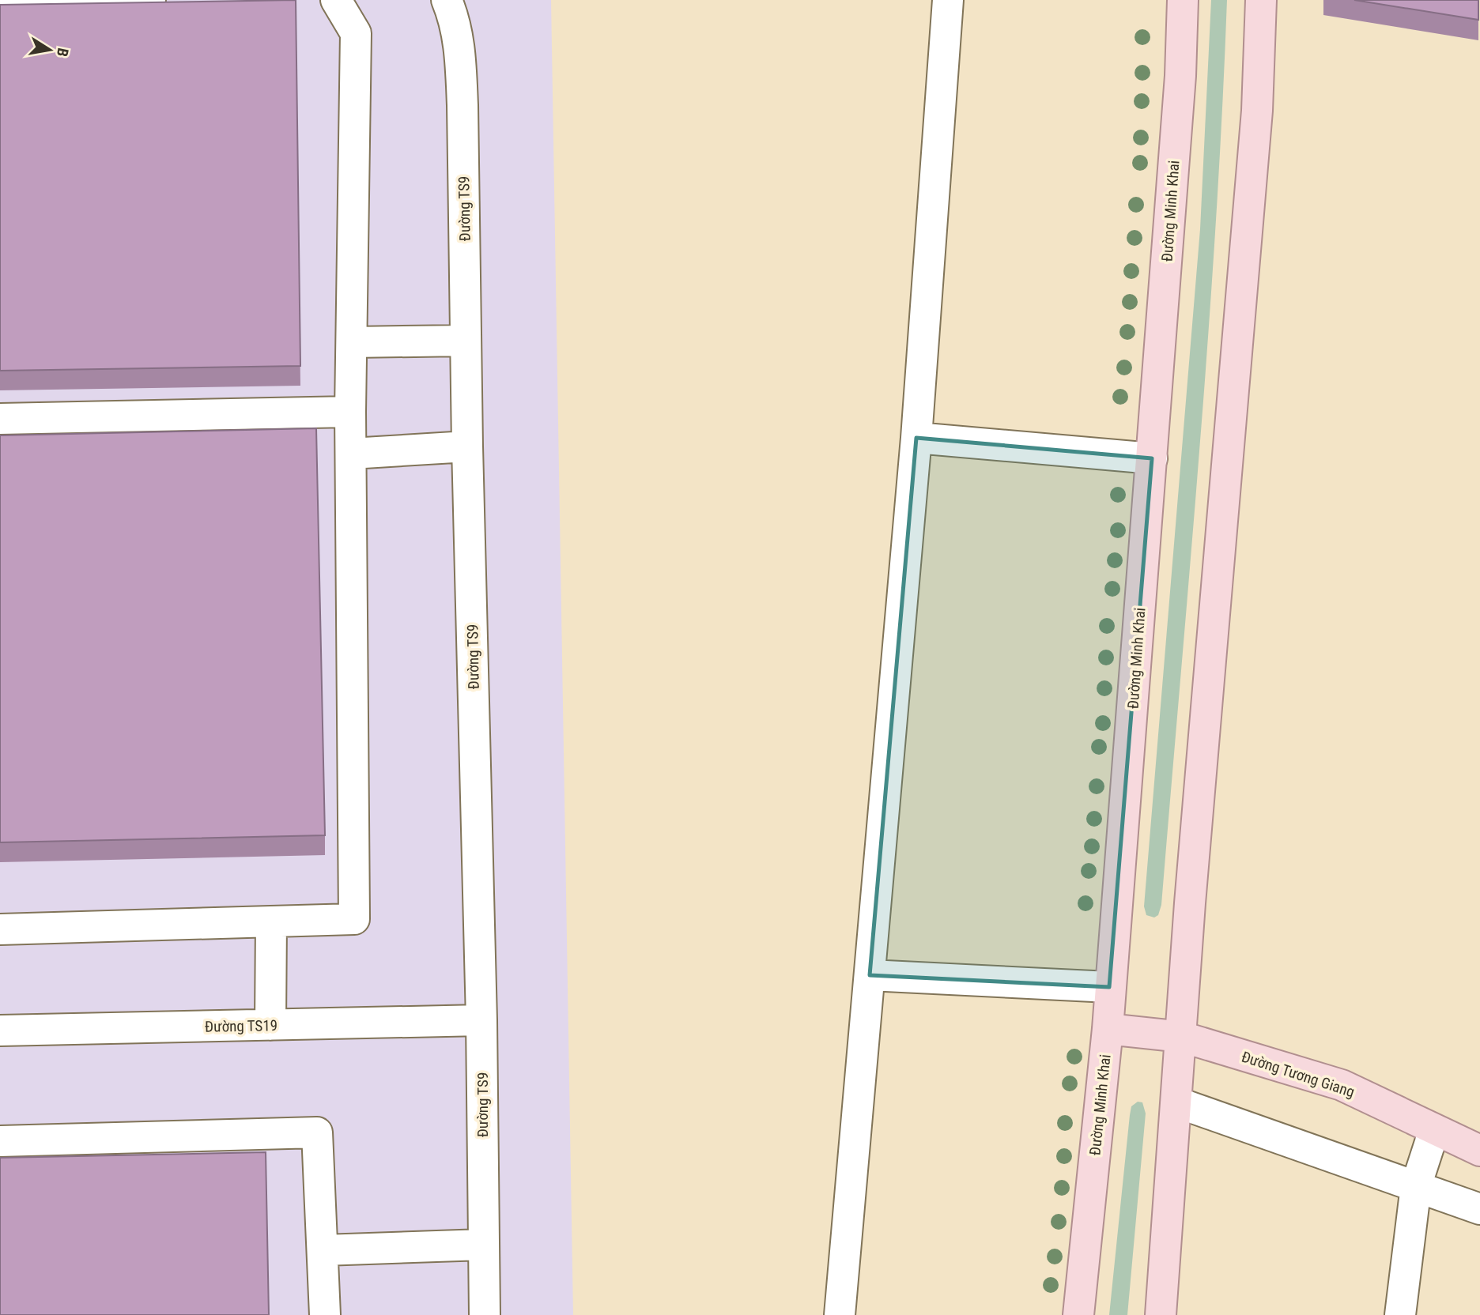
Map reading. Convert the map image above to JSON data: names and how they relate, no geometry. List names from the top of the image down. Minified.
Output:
{"streets":{"main road":["Đường Minh Khai","Đường Tương Giang"],"street":["Đường TS9","Đường TS19"]},"crossings":[["Đường TS9","Đường TS19"],["Đường Minh Khai","Đường Tương Giang"]],"north":"right"}
